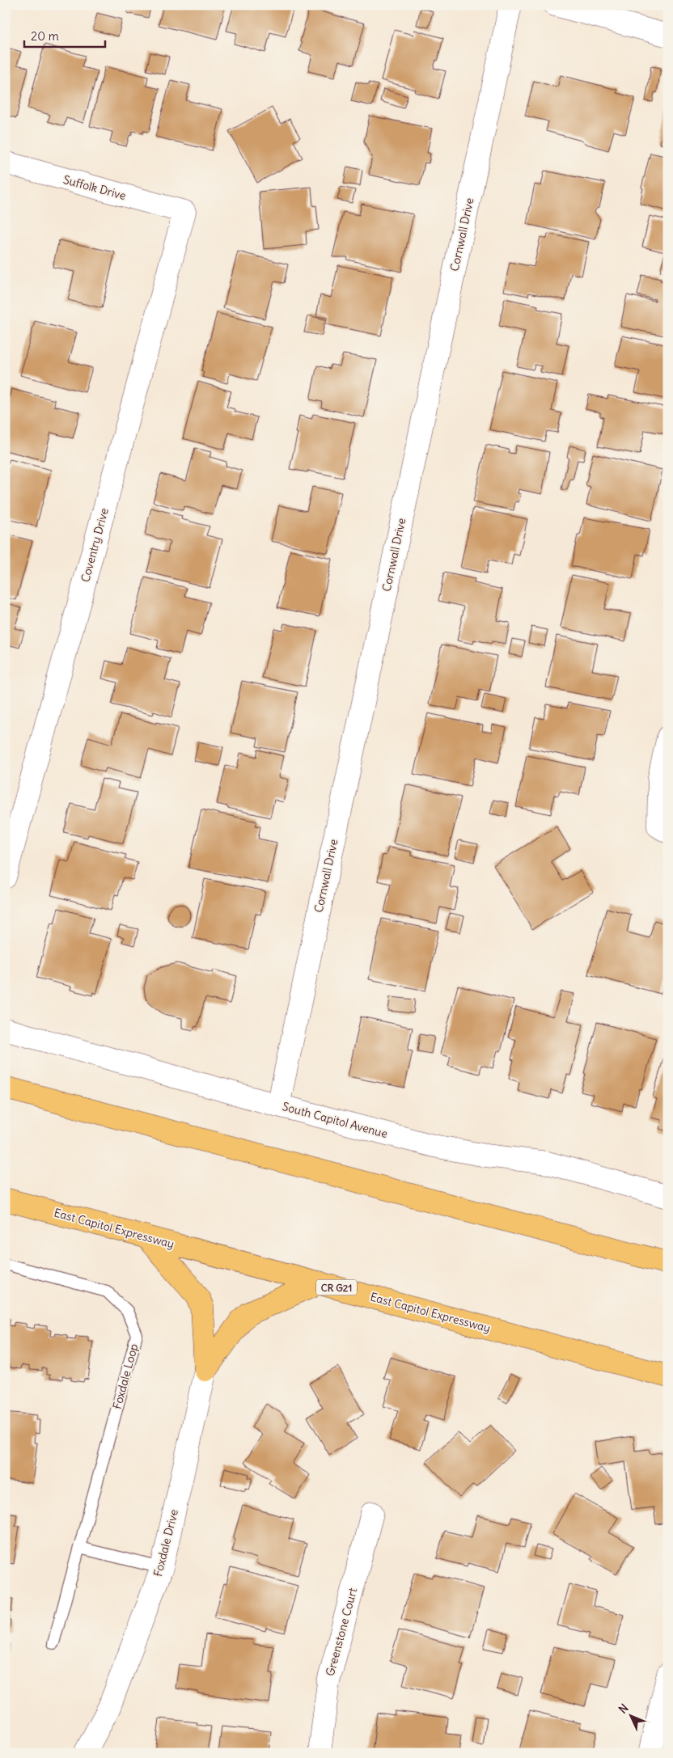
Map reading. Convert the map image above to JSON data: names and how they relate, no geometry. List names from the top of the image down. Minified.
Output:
{"streets":{"highway":["East Capitol Expressway","CR G21"],"street":["Suffolk Drive","Cornwall Drive","Coventry Drive","South Capitol Avenue","Foxdale Drive","Greenstone Court"],"lane":["Foxdale Loop"]},"crossings":[["Suffolk Drive","Coventry Drive"],["Cornwall Drive","South Capitol Avenue"]],"scale_bar":"20 m","north":"top left"}
